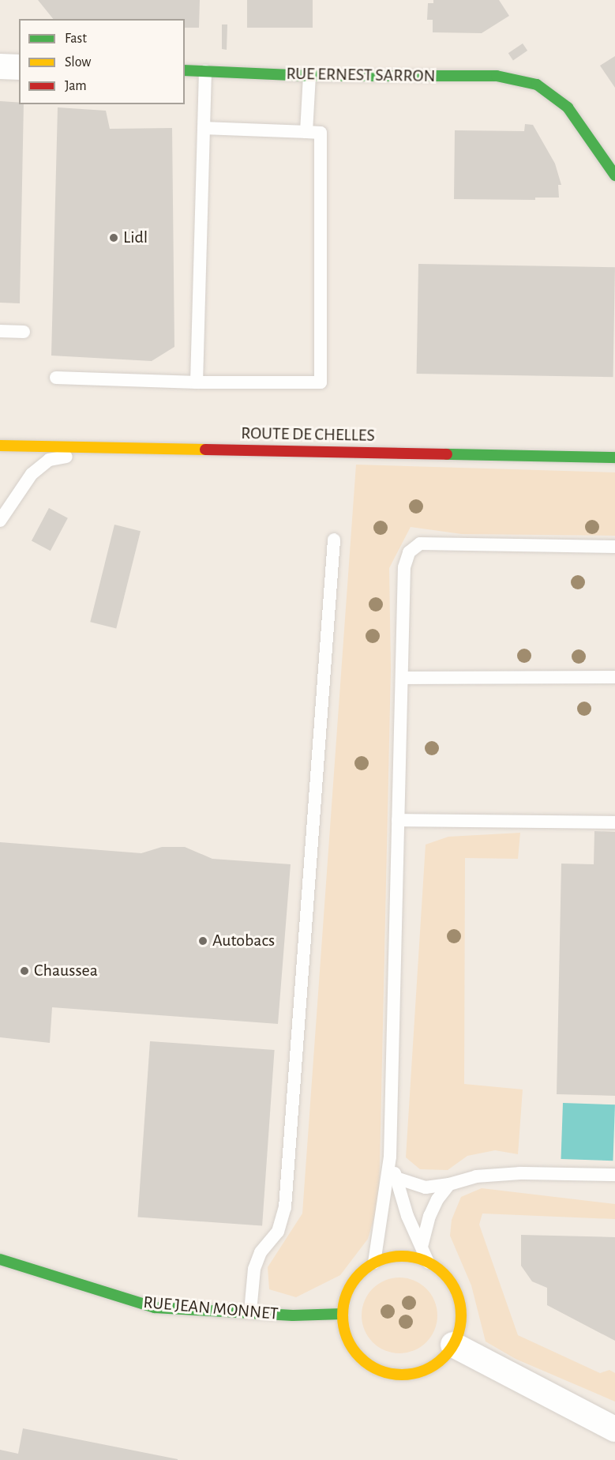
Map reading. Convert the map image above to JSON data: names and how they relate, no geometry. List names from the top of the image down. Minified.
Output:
{"streets":{"street":["RUE ERNEST SARRON","ROUTE DE CHELLES","RUE JEAN MONNET"]},"places":["Lidl","Autobacs","Chaussea"],"legend":["Fast","Slow","Jam"]}
